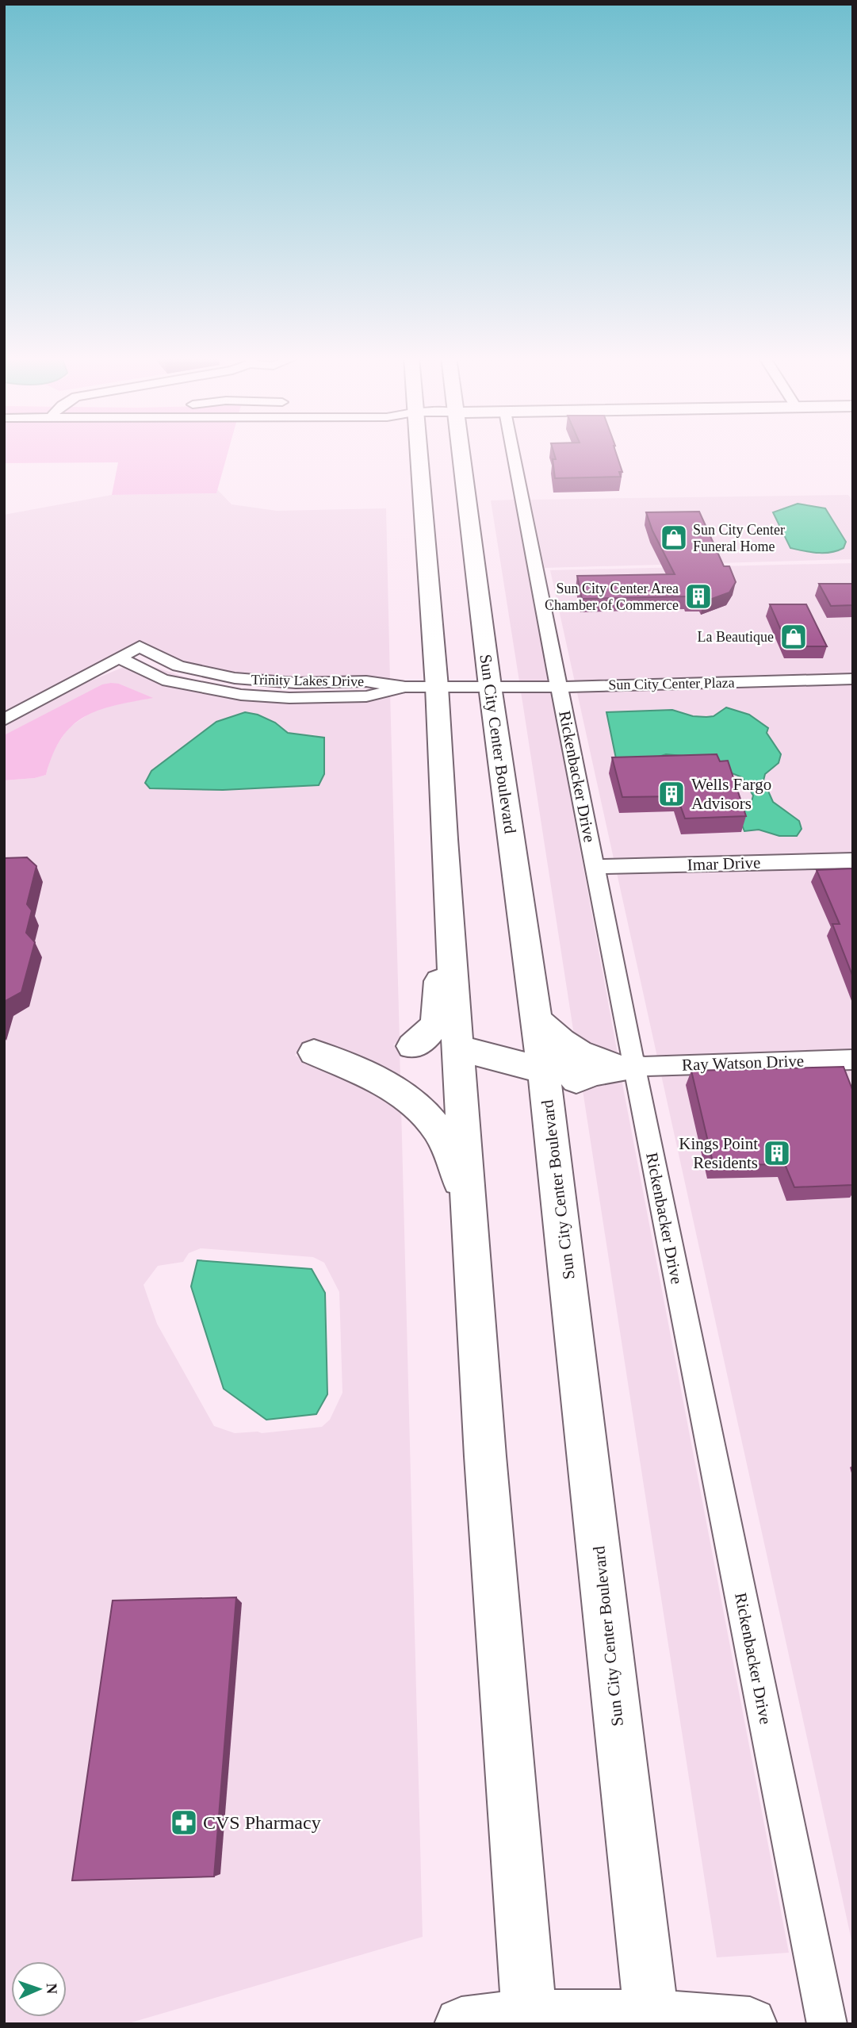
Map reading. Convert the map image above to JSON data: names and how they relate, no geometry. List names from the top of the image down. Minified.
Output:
{"streets":{"main road":["Sun City Center Boulevard"],"street":["Trinity Lakes Drive","Sun City Center Plaza","Rickenbacker Drive","Imar Drive","Ray Watson Drive"]},"crossings":[["Trinity Lakes Drive","Sun City Center Plaza"],["Trinity Lakes Drive","Sun City Center Boulevard"],["Sun City Center Plaza","Sun City Center Boulevard"],["Sun City Center Plaza","Rickenbacker Drive"],["Rickenbacker Drive","Imar Drive"],["Rickenbacker Drive","Ray Watson Drive"]],"places":{"shop":["Sun City Center Funeral Home","La Beautique"],"building":["Sun City Center Area Chamber of Commerce","Wells Fargo Advisors","Kings Point Residents"],"pharmacy":["CVS Pharmacy"]},"north":"right"}
